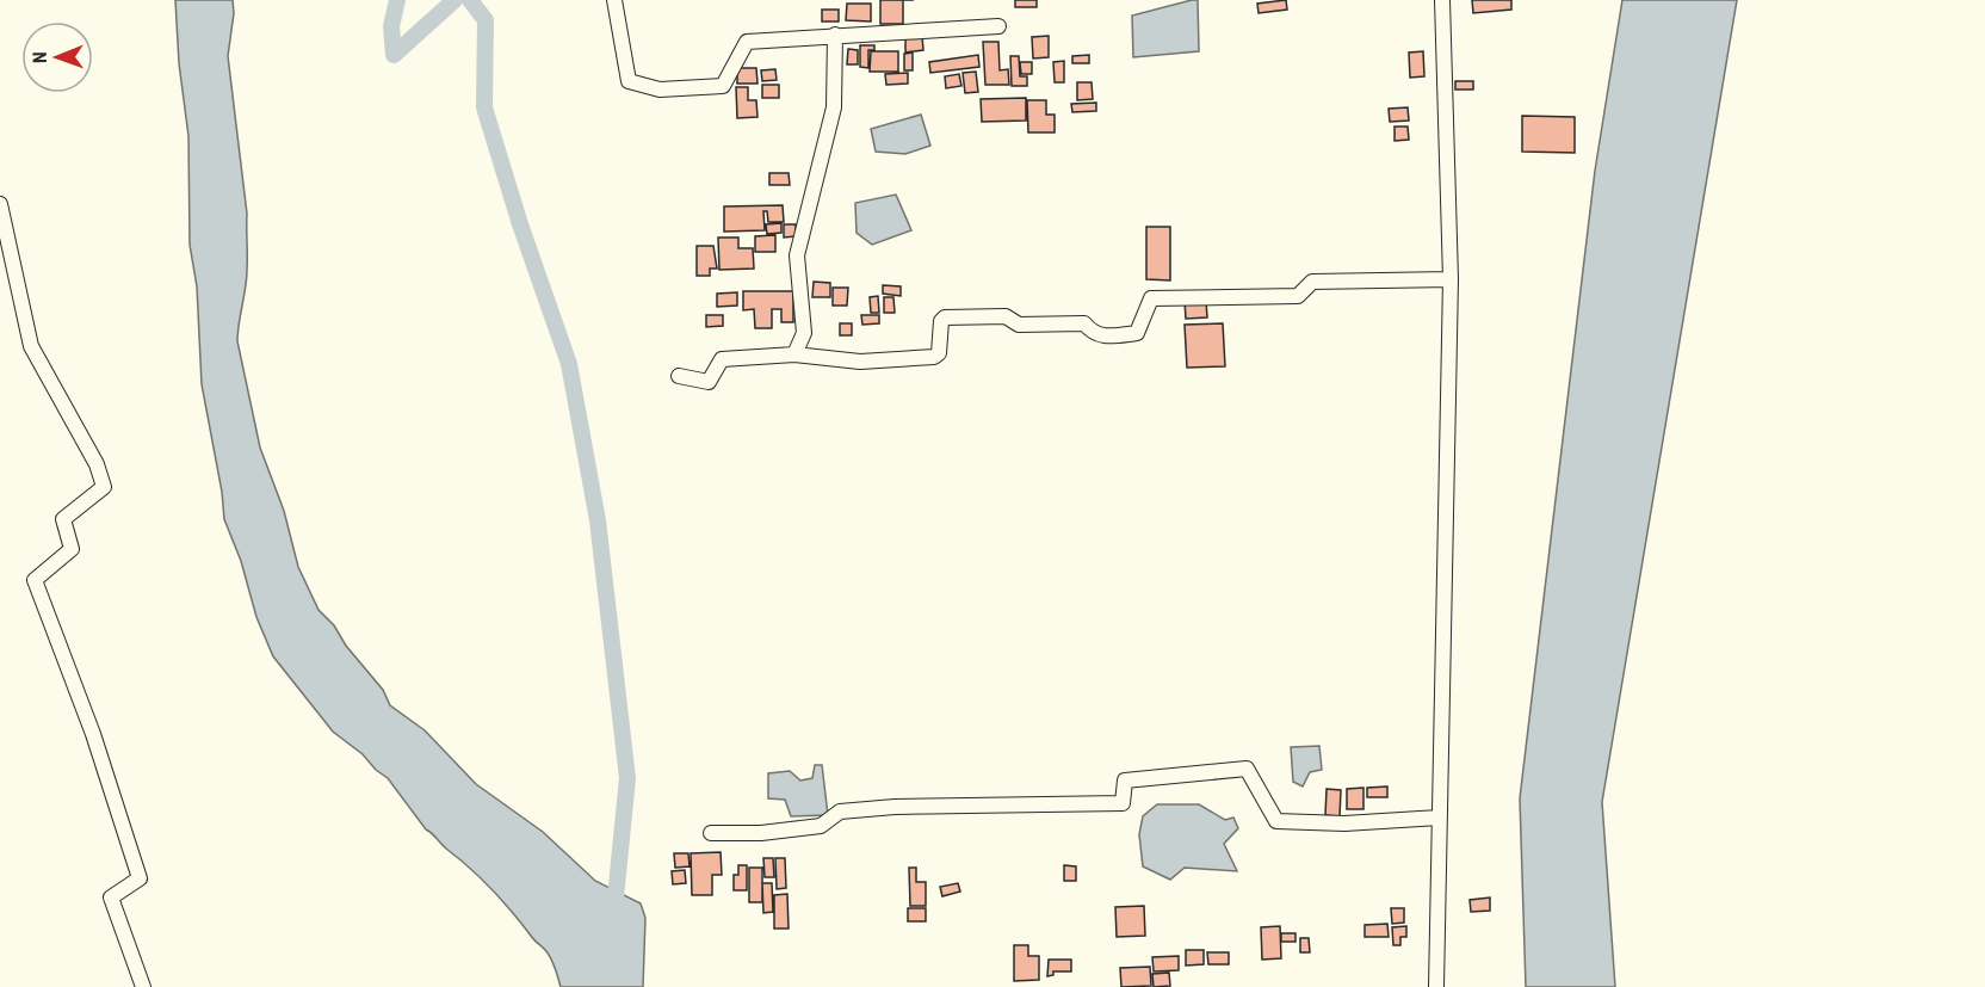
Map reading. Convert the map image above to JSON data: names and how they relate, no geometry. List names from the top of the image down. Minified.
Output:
{"north":"left"}
